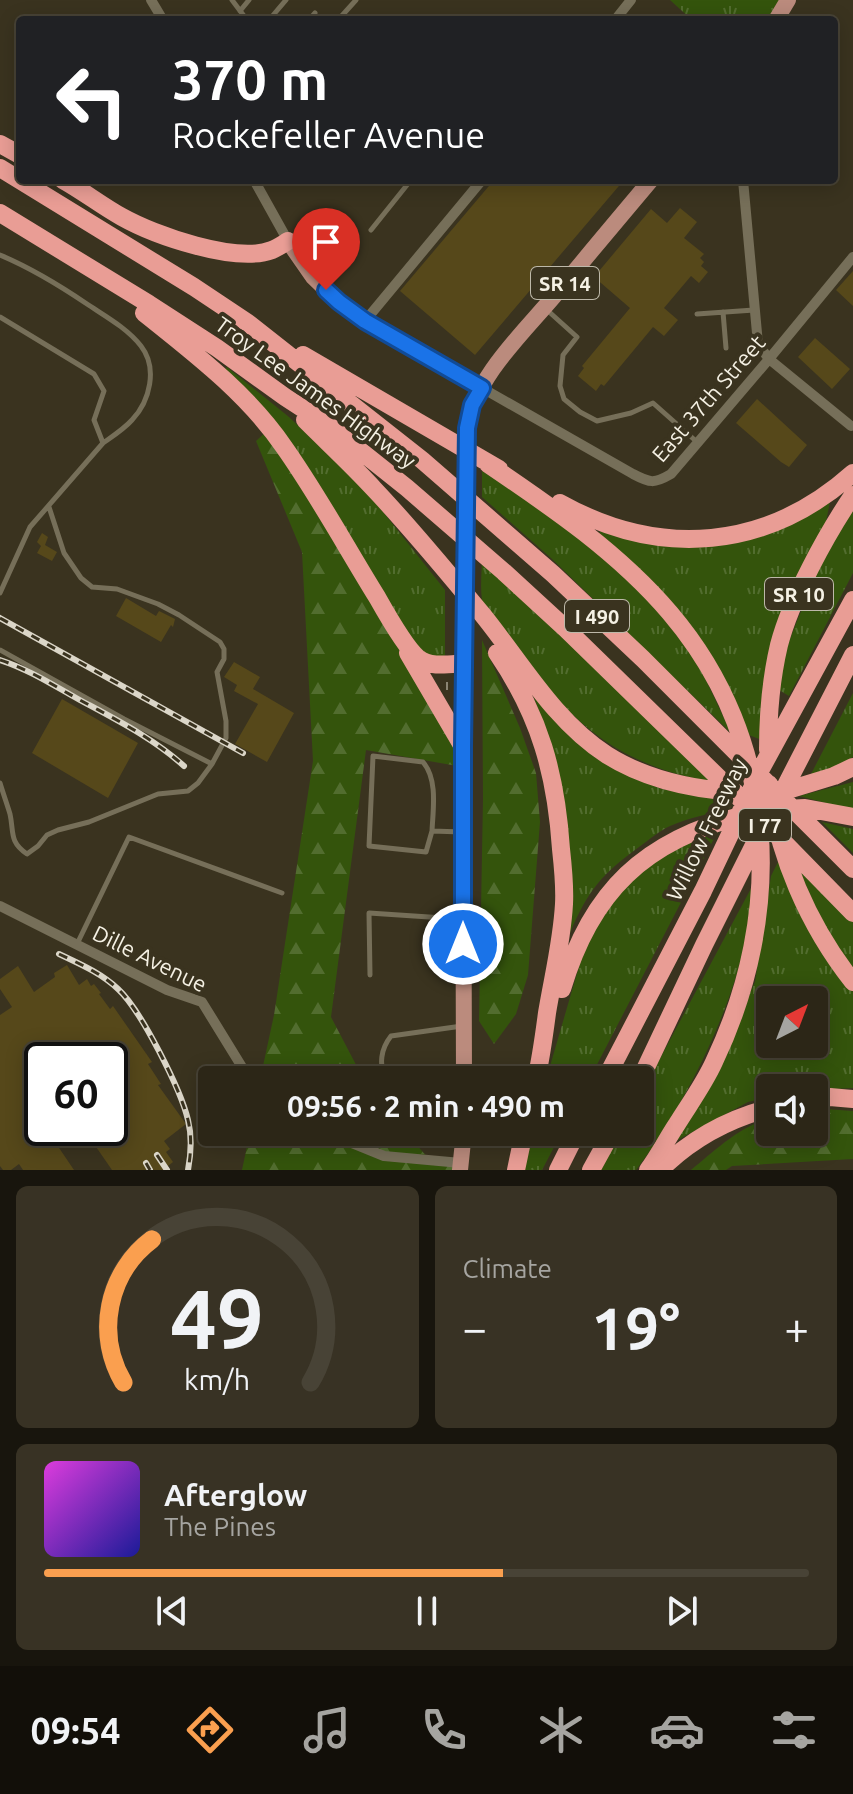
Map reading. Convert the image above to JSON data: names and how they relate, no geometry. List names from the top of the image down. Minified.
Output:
{"streets":{"highway":["Troy Lee James Highway","SR 10","I 490","I 77","Willow Freeway"],"main road":["SR 14"],"street":["East 37th Street","Dille Avenue"]},"crossings":[["SR 14","East 37th Street"]],"north":"top right","page":{"turn":["370 m","Rockefeller Avenue"],"limit":"60","trip":"09:56 · 2 min · 490 m","tile":"Climate","heat":["−","19°","+"],"song":["Afterglow","The Pines"],"tabs":"09:54","gauge":["49","km/h"]}}
